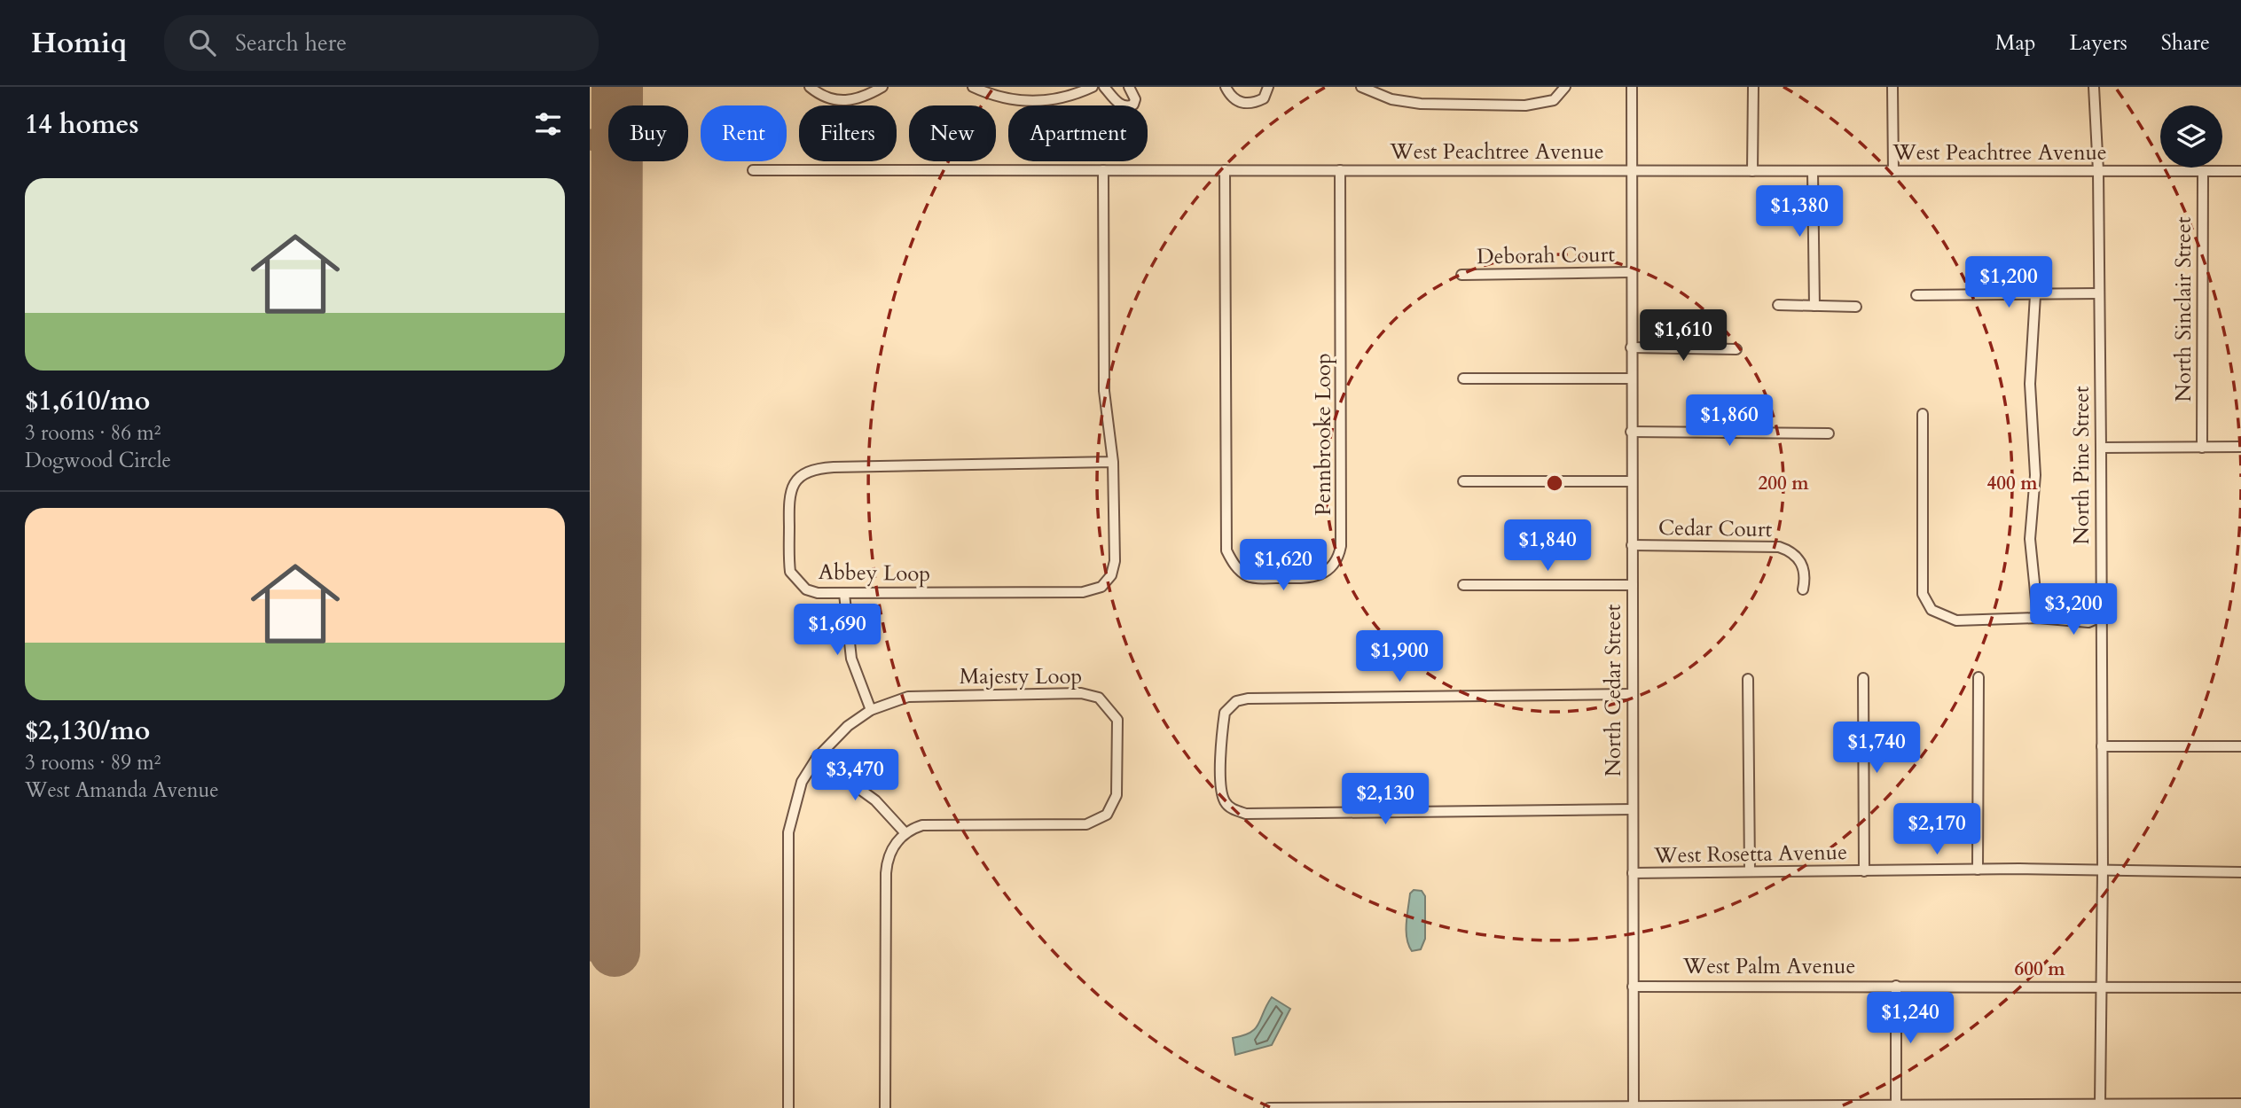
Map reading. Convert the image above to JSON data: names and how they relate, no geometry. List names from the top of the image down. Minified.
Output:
{"streets":{"street":["West Peachtree Avenue","Deborah Court","North Sinclair Street","Pennbrooke Loop","North Pine Street","Cedar Court","Abbey Loop","Majesty Loop","North Cedar Street","West Rosetta Avenue","West Palm Avenue"]},"crossings":[["West Peachtree Avenue","North Sinclair Street"],["West Peachtree Avenue","Pennbrooke Loop"],["West Peachtree Avenue","North Pine Street"],["West Peachtree Avenue","Abbey Loop"],["West Peachtree Avenue","North Cedar Street"],["Deborah Court","North Cedar Street"],["North Pine Street","West Rosetta Avenue"],["North Pine Street","West Palm Avenue"],["Cedar Court","North Cedar Street"],["North Cedar Street","West Rosetta Avenue"],["North Cedar Street","West Palm Avenue"]],"page":{"header":"Homiq","search":"Search here","nav":["Map","Layers","Share"],"heading":"14 homes","chip":["Buy","Rent","Filters","New","Apartment"],"list":[{"name":"$1,610/mo","note":"3 rooms · 86 m² · Dogwood Circle"},{"name":"$2,130/mo","note":"3 rooms · 89 m² · West Amanda Avenue"}],"price":["$1,380","$1,200","$1,610","$1,860","$1,840","$1,620","$3,200","$1,690","$1,900","$1,740","$3,470","$2,130","$2,170","$1,240"]},"rings":["200 m","400 m","600 m"]}
